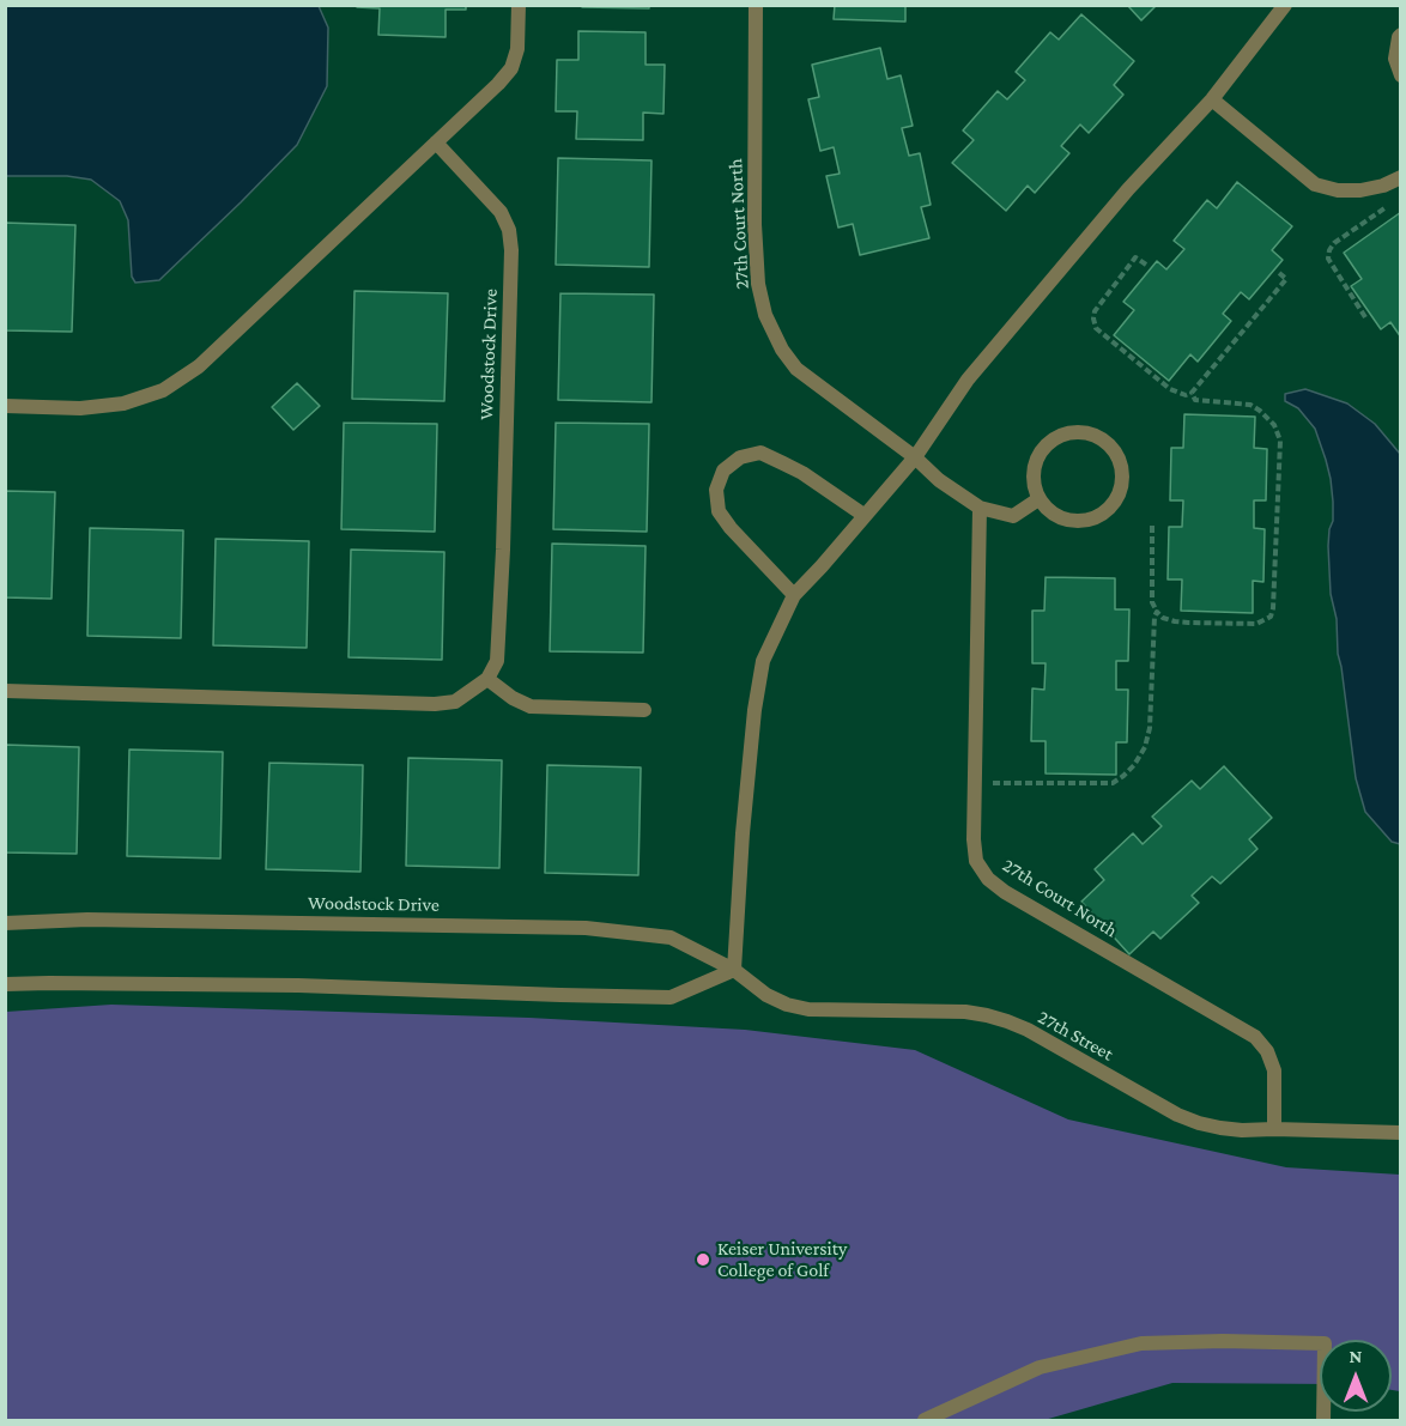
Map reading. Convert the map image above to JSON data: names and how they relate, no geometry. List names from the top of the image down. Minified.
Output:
{"streets":{"street":["27th Court North","Woodstock Drive","27th Street"]},"crossings":[["27th Court North","27th Street"],["Woodstock Drive","27th Street"]],"places":["Keiser University College of Golf"],"north":"top"}
